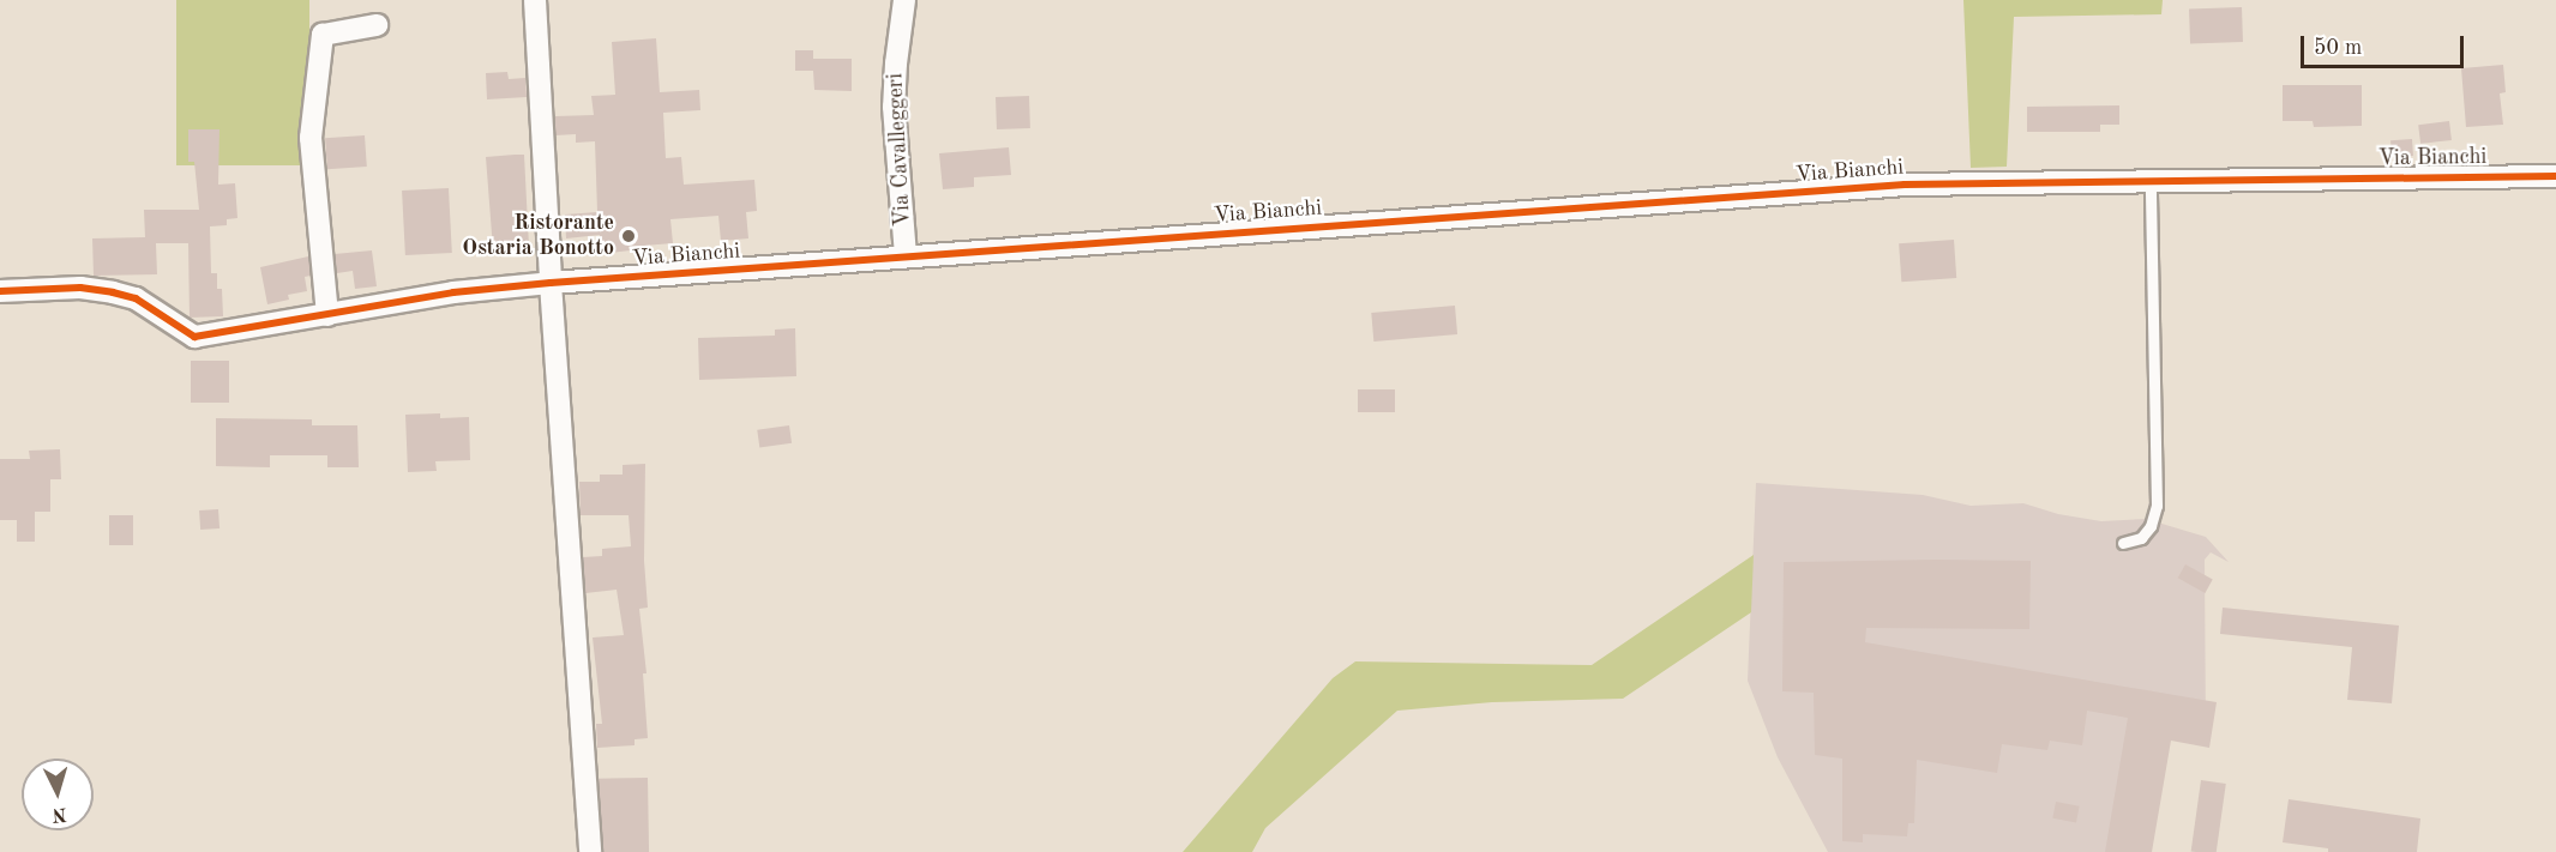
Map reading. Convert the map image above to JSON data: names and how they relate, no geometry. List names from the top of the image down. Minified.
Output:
{"streets":{"street":["Via Cavalleggeri","Via Bianchi"]},"crossings":[["Via Cavalleggeri","Via Bianchi"]],"places":["Ristorante Ostaria Bonotto"],"scale_bar":"50 m","north":"bottom"}
